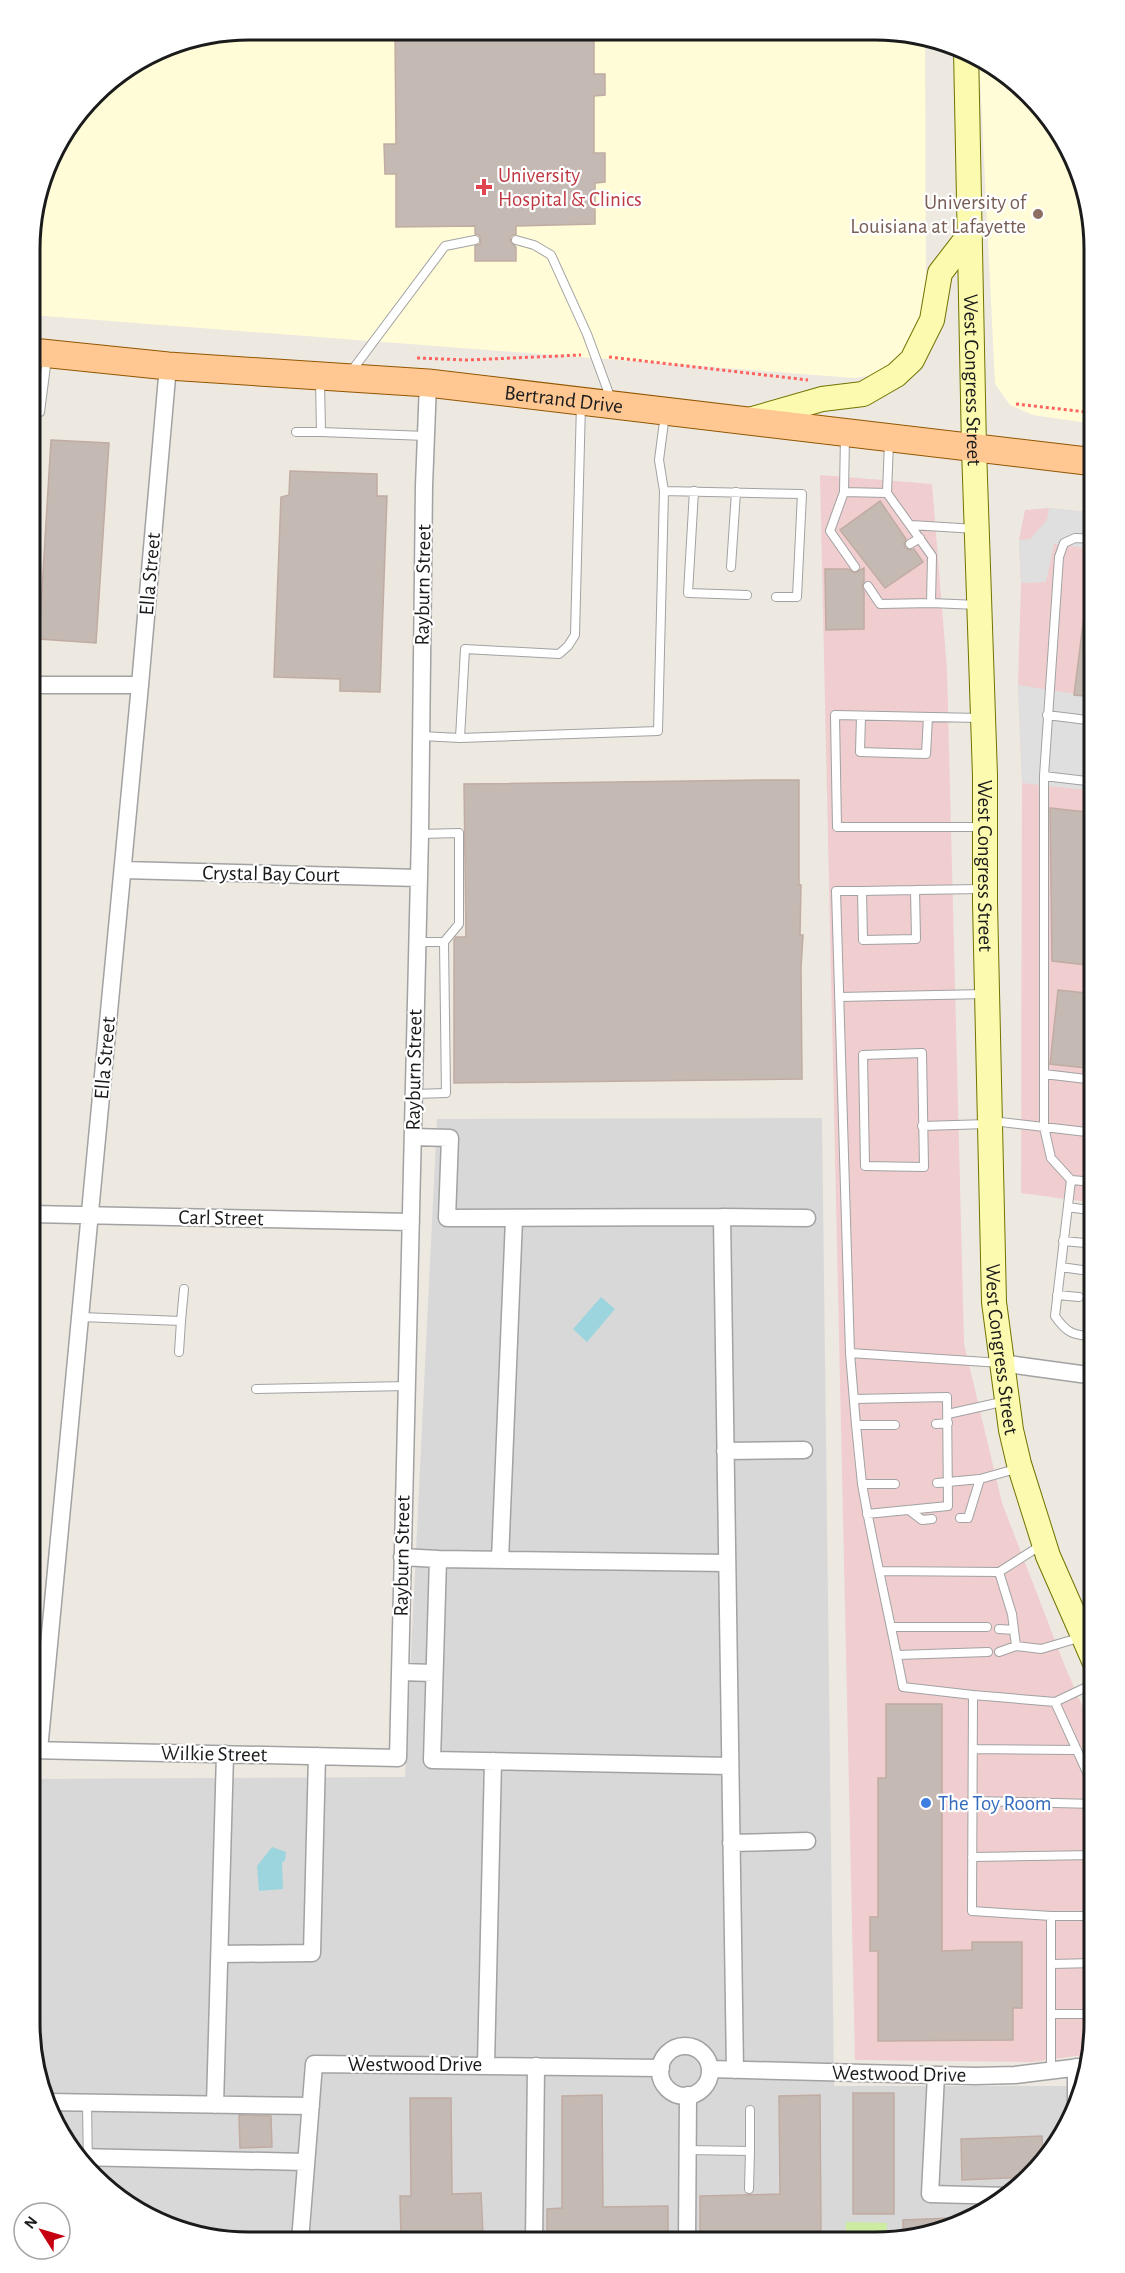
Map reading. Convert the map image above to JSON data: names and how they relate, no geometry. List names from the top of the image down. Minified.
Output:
{"streets":{"main road":["West Congress Street","Bertrand Drive"],"street":["Ella Street","Rayburn Street","Crystal Bay Court","Carl Street","Wilkie Street","Westwood Drive"]},"crossings":[["West Congress Street","Bertrand Drive"],["Bertrand Drive","Ella Street"],["Bertrand Drive","Rayburn Street"],["Ella Street","Crystal Bay Court"],["Ella Street","Carl Street"],["Rayburn Street","Crystal Bay Court"],["Rayburn Street","Carl Street"],["Rayburn Street","Wilkie Street"]],"places":{"health":["University Hospital & Clinics"],"other":["University of Louisiana at Lafayette","The Toy Room"]},"north":"top left"}
